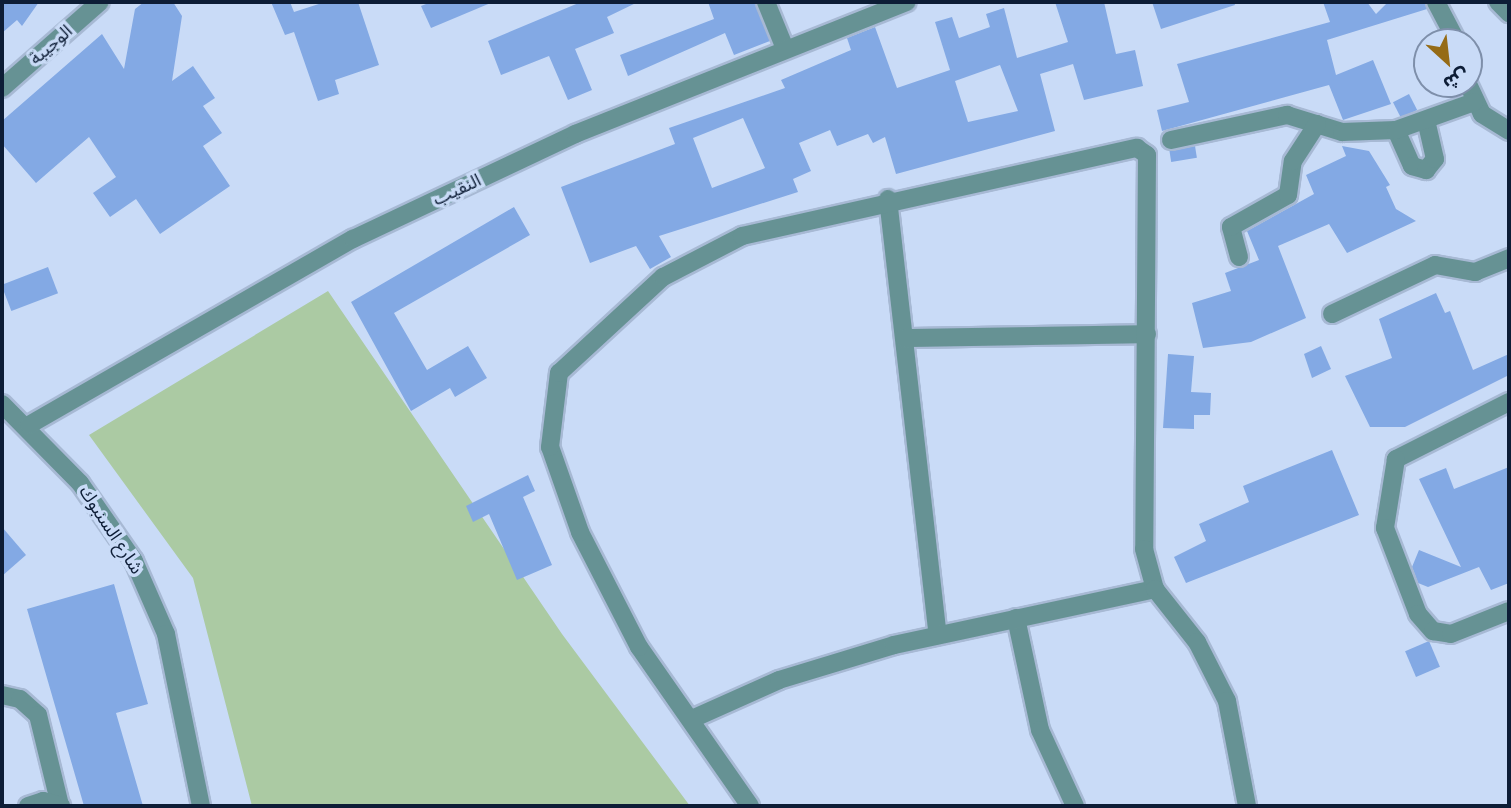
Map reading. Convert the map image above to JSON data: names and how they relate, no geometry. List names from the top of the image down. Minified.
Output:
{"streets":{"street":["الوجيبة","النقيب","شارع السنبوك"]},"crossings":[["النقيب","شارع السنبوك"]],"north":"bottom right"}
